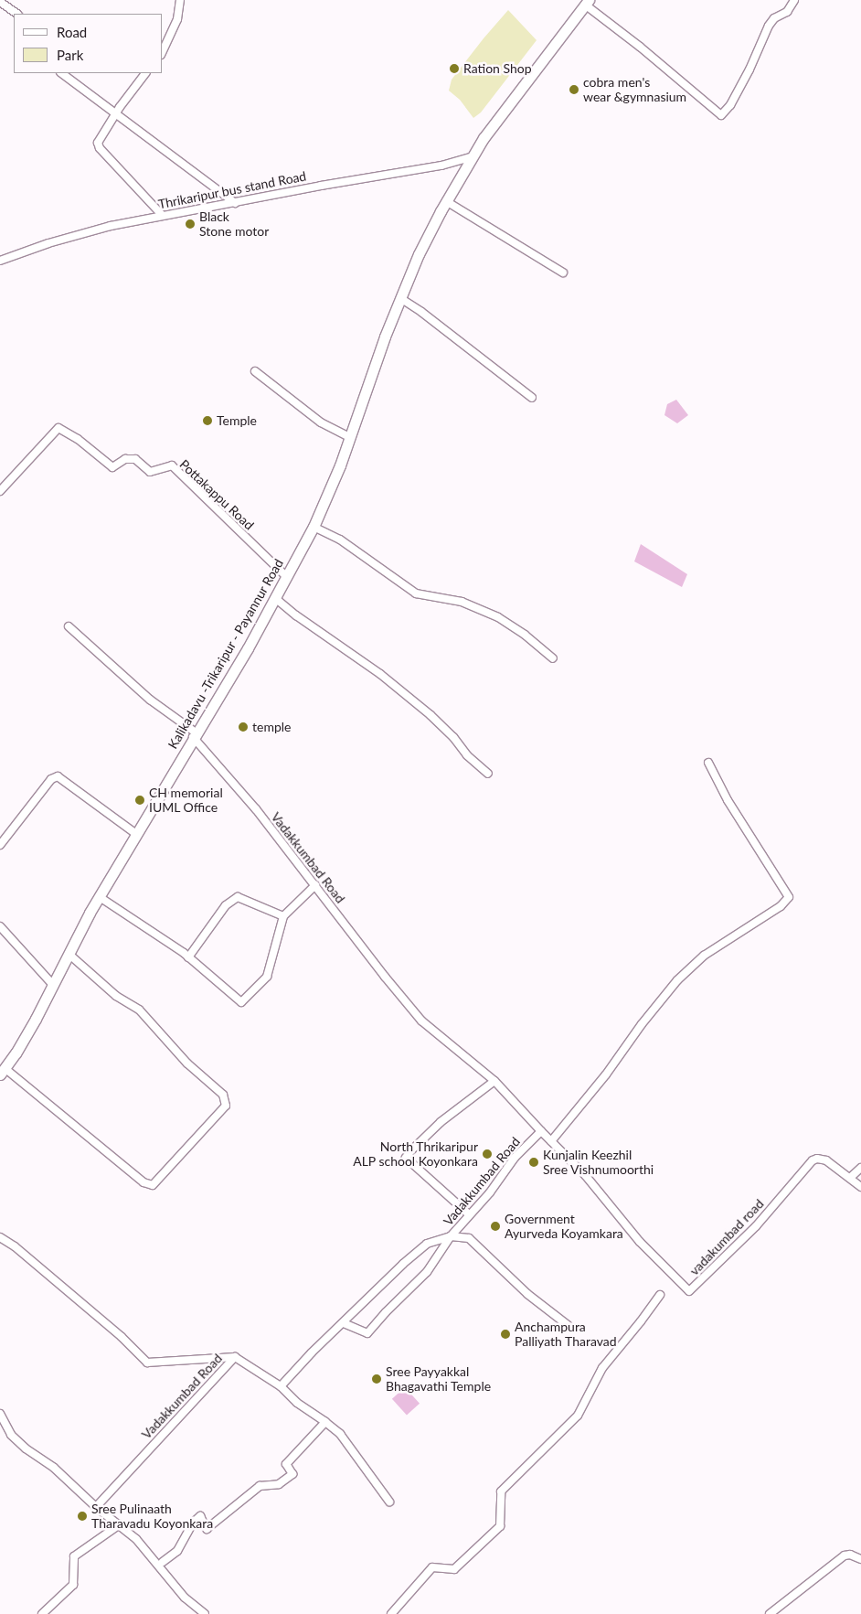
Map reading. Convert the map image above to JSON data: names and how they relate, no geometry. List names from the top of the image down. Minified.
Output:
{"streets":{"main road":["Kalikadavu -Trikaripur - Payannur Road"],"street":["Thrikaripur bus stand Road","Pottakappu Road","Vadakkumbad Road","vadakumbad road"]},"crossings":[["Thrikaripur bus stand Road","Kalikadavu -Trikaripur - Payannur Road"],["Pottakappu Road","Kalikadavu -Trikaripur - Payannur Road"],["Kalikadavu -Trikaripur - Payannur Road","Vadakkumbad Road"],["Vadakkumbad Road","vadakumbad road"]],"places":["Ration Shop","cobra men's wear &gymnasium","Black Stone motor","Temple","temple","CH memorial IUML Office","North Thrikaripur ALP school Koyonkara","Kunjalin Keezhil Sree Vishnumoorthi","Government Ayurveda Koyamkara","Anchampura Palliyath Tharavad","Sree Payyakkal Bhagavathi Temple","Sree Pulinaath Tharavadu Koyonkara"],"legend":["Road","Park"]}
